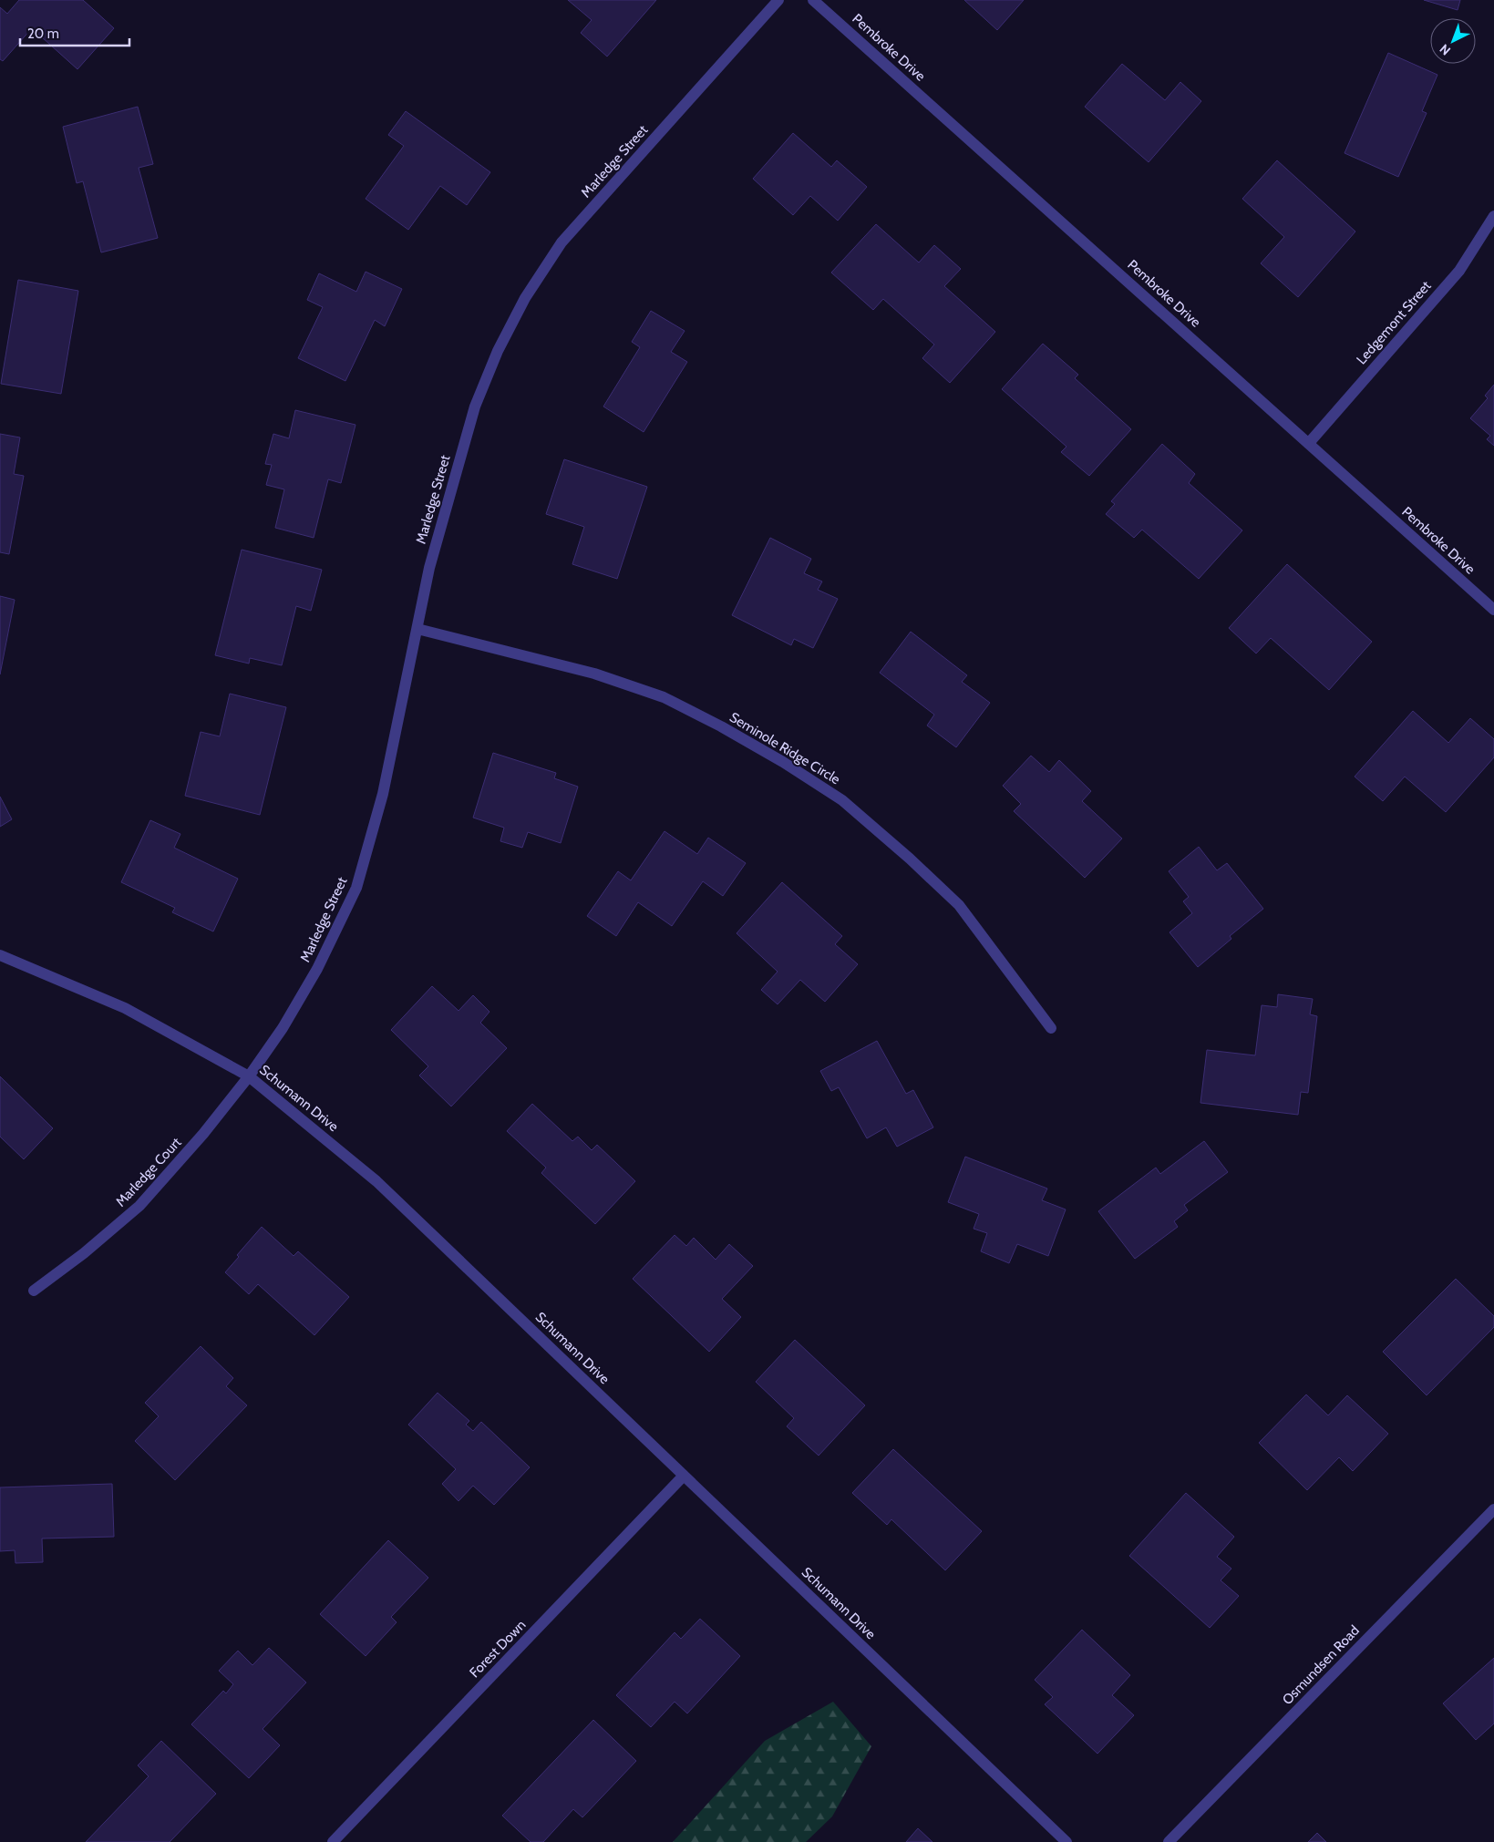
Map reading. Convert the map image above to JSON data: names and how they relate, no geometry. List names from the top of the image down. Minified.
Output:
{"streets":{"street":["Pembroke Drive","Marledge Street","Ledgemont Street","Seminole Ridge Circle","Schumann Drive","Marledge Court","Forest Down","Osmundsen Road"]},"crossings":[["Pembroke Drive","Ledgemont Street"],["Marledge Street","Seminole Ridge Circle"],["Marledge Street","Schumann Drive"],["Marledge Street","Marledge Court"],["Schumann Drive","Marledge Court"],["Schumann Drive","Forest Down"]],"scale_bar":"20 m","north":"bottom left"}
